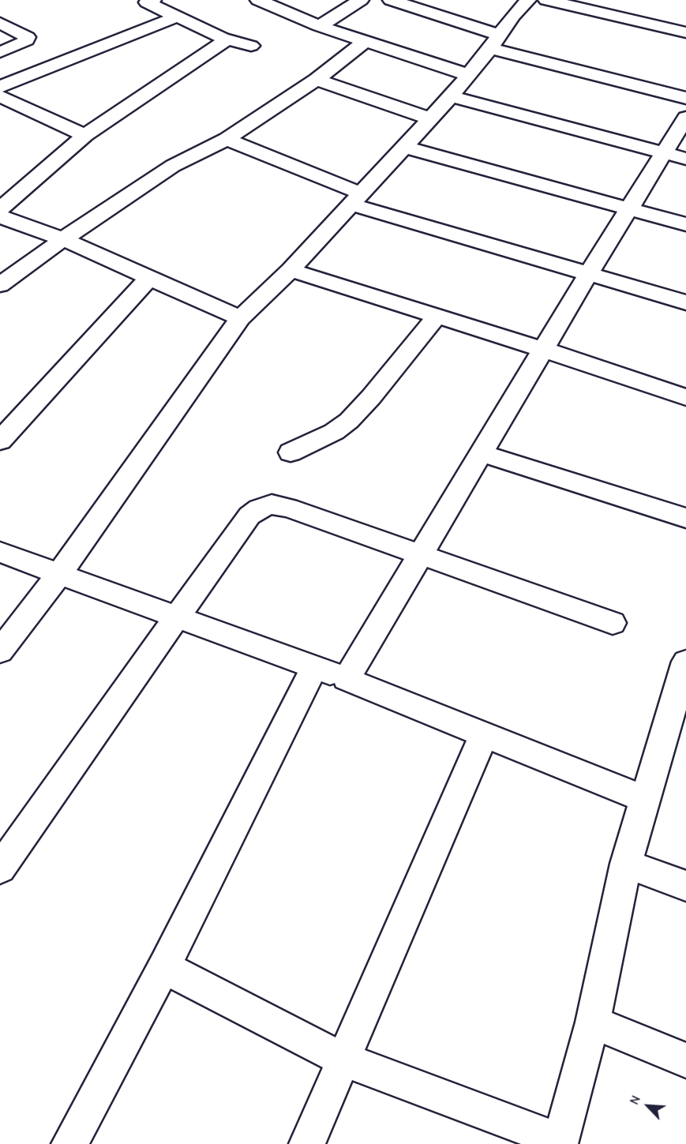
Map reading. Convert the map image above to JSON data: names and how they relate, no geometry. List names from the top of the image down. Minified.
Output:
{"north":"top left"}
